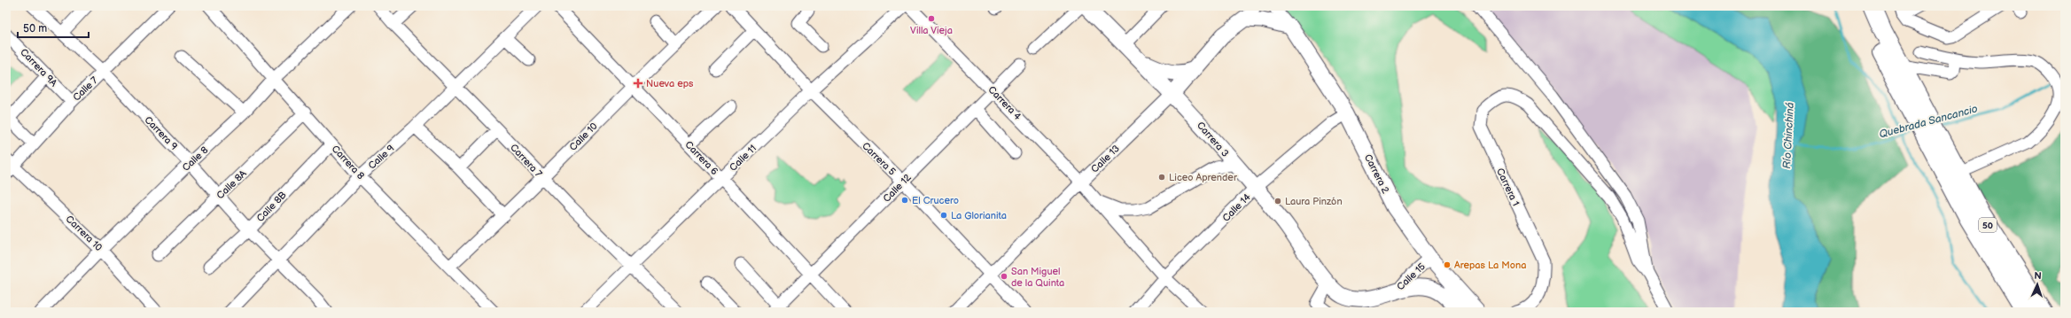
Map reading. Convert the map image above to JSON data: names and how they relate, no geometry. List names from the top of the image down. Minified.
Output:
{"streets":{"highway":["50"],"main road":["Carrera 3","Calle 13","Carrera 2","Calle 15"],"street":["Carrera 9A","Calle 7","Carrera 4","Carrera 9","Calle 10","Calle 9","Carrera 6","Calle 11","Calle 8","Carrera 5","Carrera 7","Carrera 8","Calle 8A","Carrera 1","Calle 12","Calle 8B","Calle 14","Carrera 10"]},"crossings":[["Carrera 9A","Calle 7"],["Calle 7","Carrera 9"],["Calle 7","Carrera 10"],["Carrera 4","Carrera 3"],["Carrera 4","Calle 13"],["Carrera 4","Calle 12"],["Carrera 4","Calle 14"],["Carrera 9","Calle 9"],["Carrera 9","Calle 8"],["Carrera 9","Calle 8A"],["Carrera 9","Calle 8B"],["Calle 10","Carrera 6"],["Calle 10","Carrera 7"],["Calle 10","Carrera 8"],["Carrera 3","Calle 13"],["Carrera 3","Calle 14"],["Carrera 3","Calle 15"],["Calle 9","Carrera 7"],["Calle 9","Carrera 8"],["Carrera 6","Calle 11"],["Carrera 6","Calle 12"],["Calle 11","Carrera 5"],["Calle 11","Carrera 7"],["Calle 8","Carrera 8"],["Calle 8","Carrera 10"],["Carrera 5","Calle 13"],["Carrera 5","Calle 12"],["Carrera 8","Calle 8A"],["Carrera 8","Calle 8B"],["Carrera 2","Calle 14"],["Carrera 2","Calle 15"]],"water":["Quebrada Sancancio","Río Chinchiná"],"places":{"other":["Villa Vieja","Liceo Aprender","El Crucero","Laura Pinzón","La Glorianita","Arepas La Mona","San Miguel de la Quinta"],"health":["Nueva eps"]},"scale_bar":"50 m","north":"top"}
